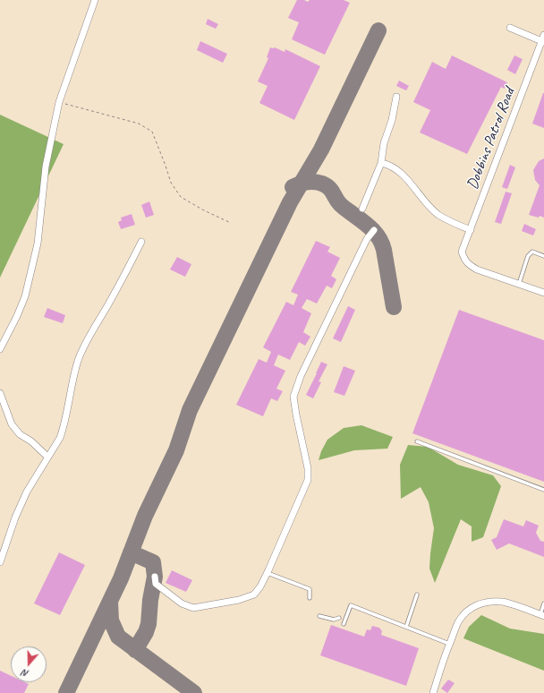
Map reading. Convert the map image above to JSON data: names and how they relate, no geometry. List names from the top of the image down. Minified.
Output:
{"streets":{"street":["Dobbins Patrol Road"]},"north":"bottom"}
